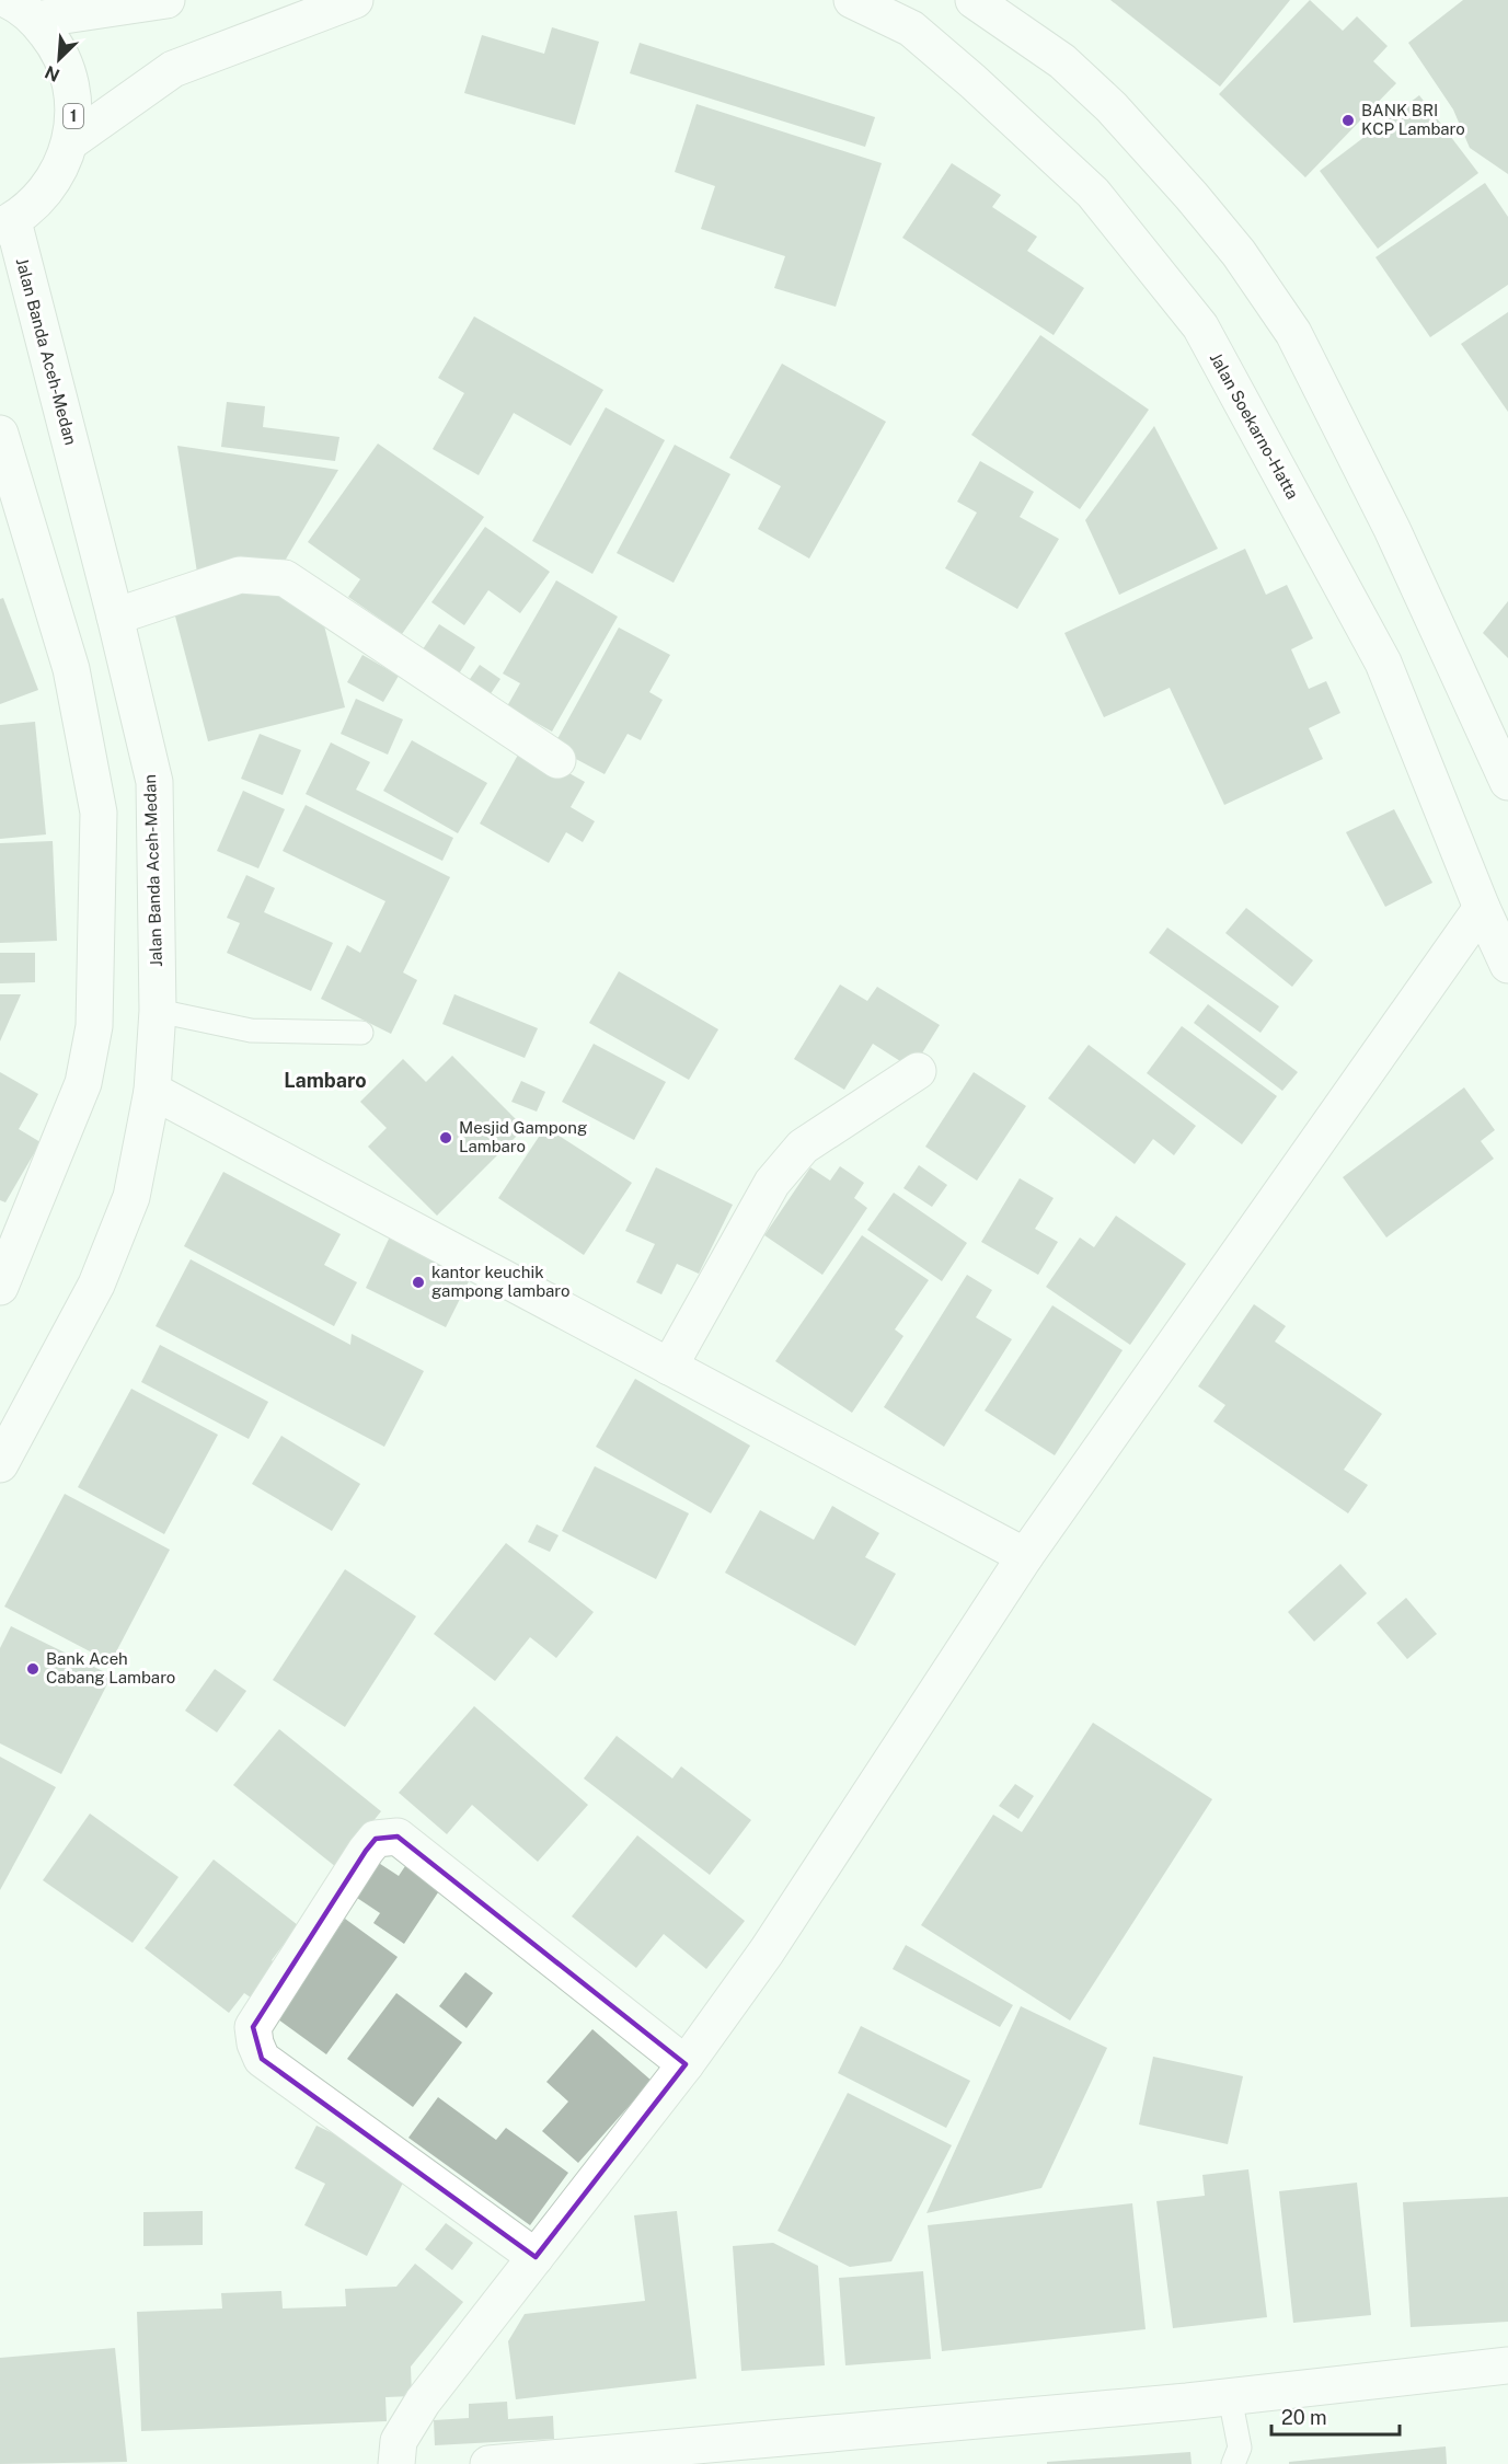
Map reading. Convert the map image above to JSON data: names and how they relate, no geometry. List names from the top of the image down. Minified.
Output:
{"streets":{"main road":["1","Jalan Banda Aceh-Medan","Jalan Soekarno-Hatta"]},"crossings":[["1","Jalan Banda Aceh-Medan"]],"districts":["Lambaro"],"places":["BANK BRI KCP Lambaro","Mesjid Gampong Lambaro","kantor keuchik gampong lambaro","Bank Aceh Cabang Lambaro"],"scale_bar":"20 m","north":"bottom left"}
